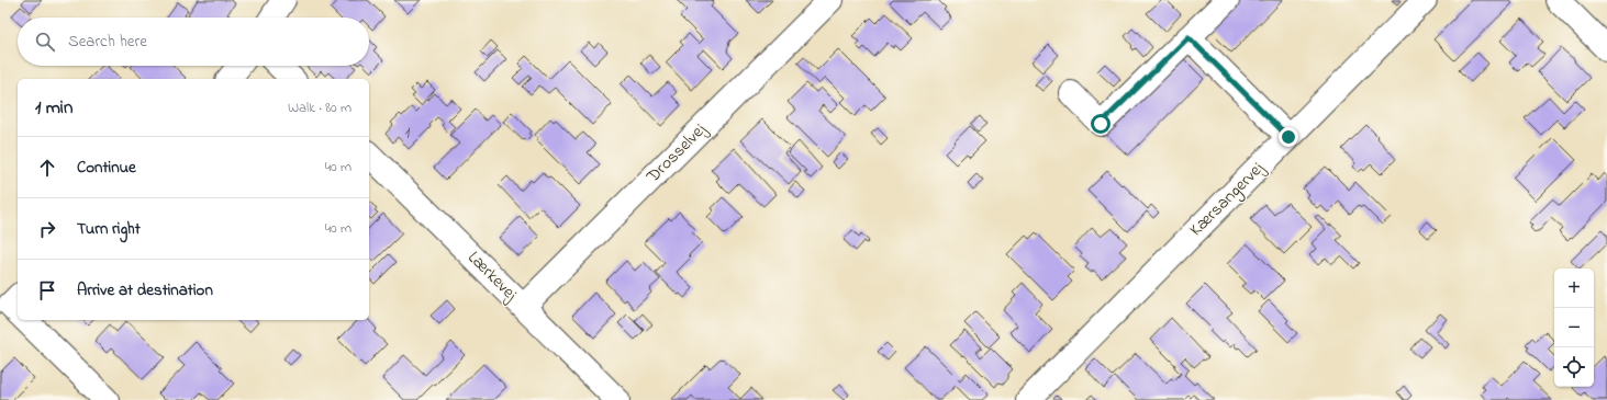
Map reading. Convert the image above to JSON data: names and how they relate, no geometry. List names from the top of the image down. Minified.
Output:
{"streets":{"street":["Drosselvej","Kærsangervej","Lærkevej"]},"crossings":[["Drosselvej","Lærkevej"]],"house_numbers":["1"],"page":{"search":"Search here","heading":["1 min","Walk · 80 m"],"list":[["Continue","40 m"],["Turn right","40 m"],"Arrive at destination"],"map_buttons":["+","−"]}}
